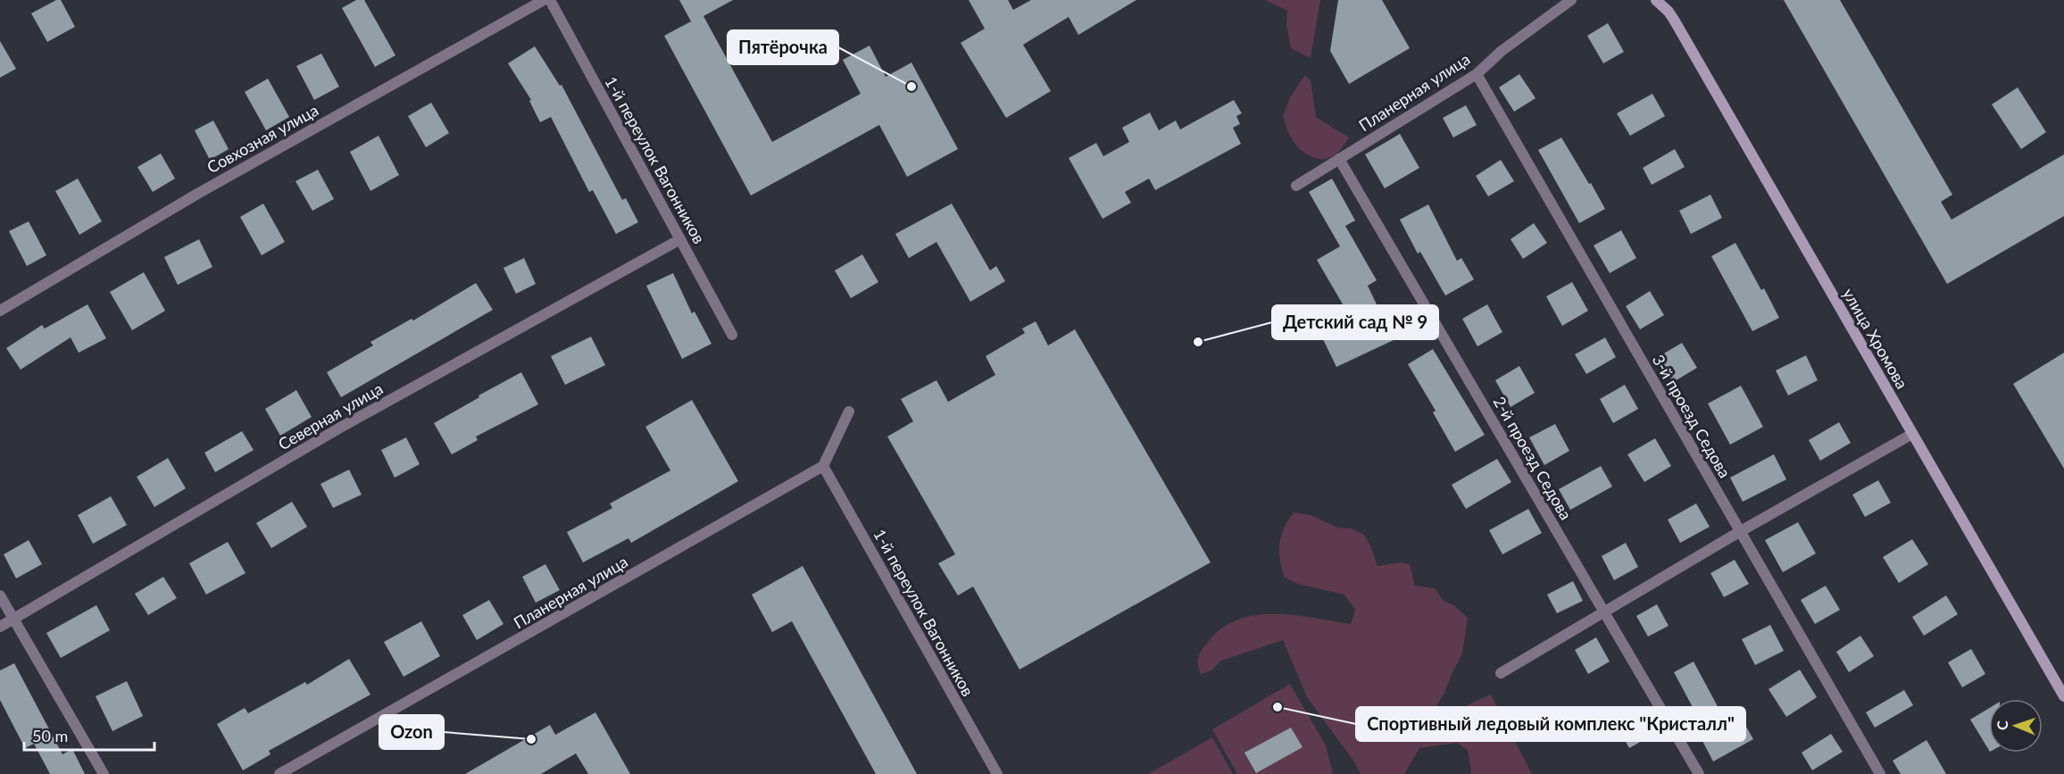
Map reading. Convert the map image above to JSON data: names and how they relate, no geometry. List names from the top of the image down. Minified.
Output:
{"streets":{"main road":["улица Хромова"],"street":["Планерная улица","Совхозная улица","1-й переулок Вагонников","Северная улица","3-й проезд Седова","2-й проезд Седова"]},"crossings":[["Планерная улица","1-й переулок Вагонников"],["Планерная улица","3-й проезд Седова"],["Планерная улица","2-й проезд Седова"],["1-й переулок Вагонников","Северная улица"]],"places":["Пятёрочка","Детский сад № 9","Спортивный ледовый комплекс \"Кристалл\"","Ozon"],"scale_bar":"50 m","north":"left"}
